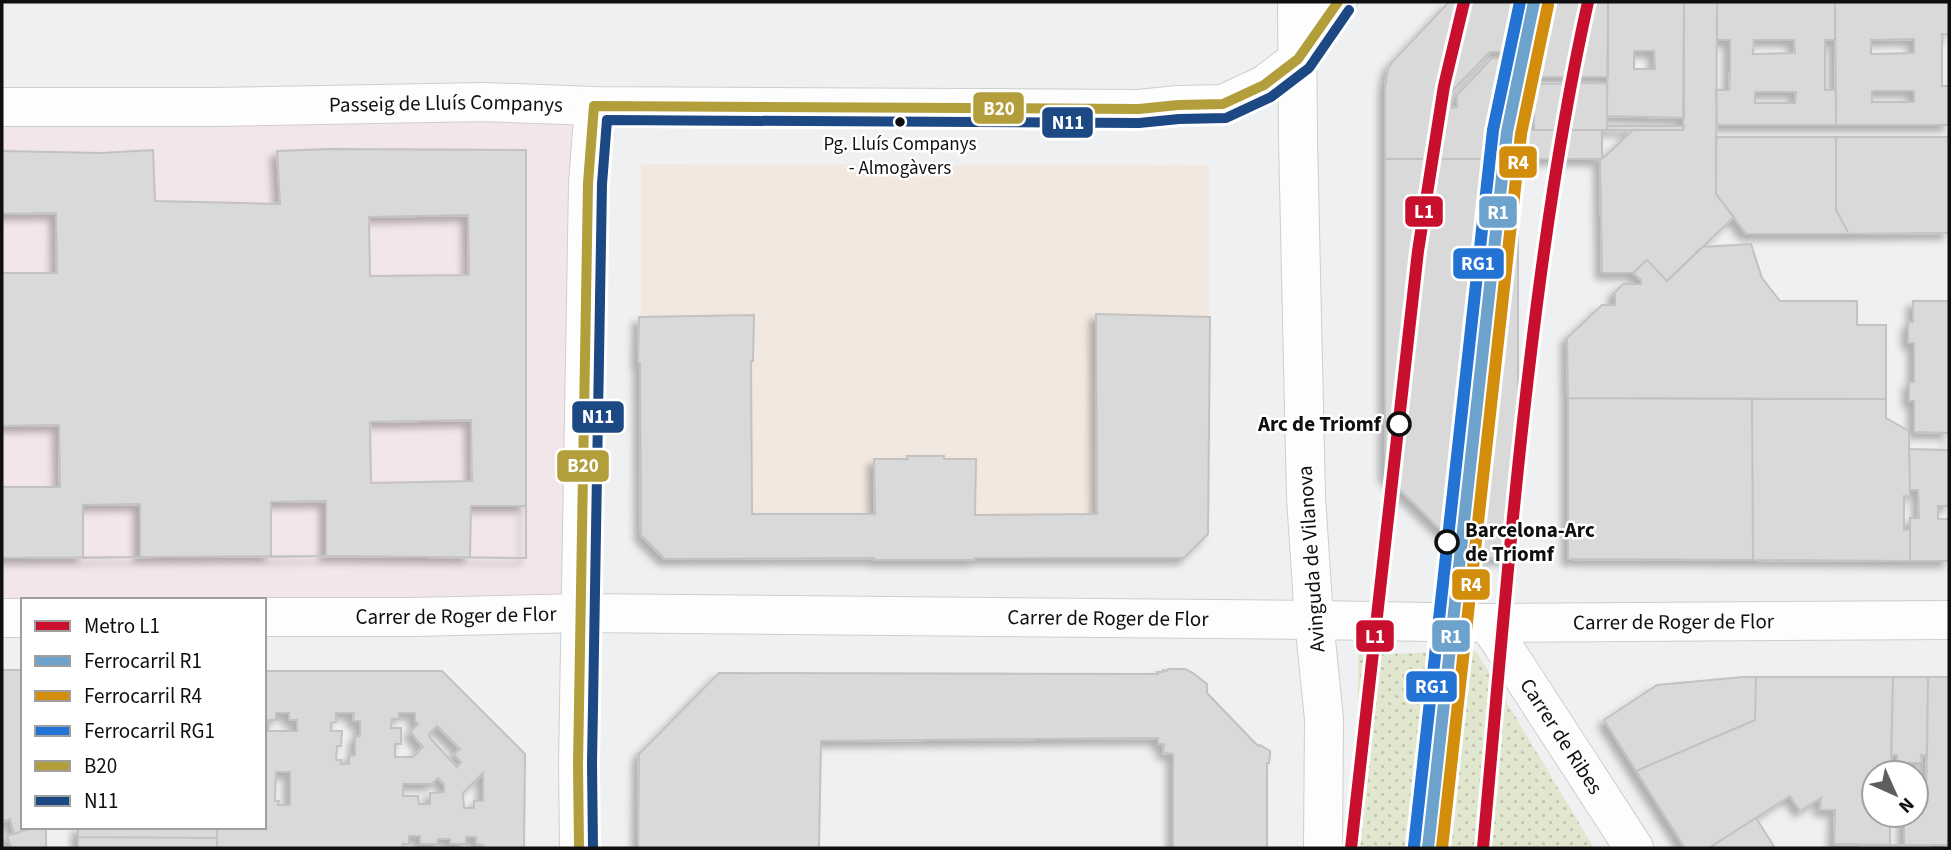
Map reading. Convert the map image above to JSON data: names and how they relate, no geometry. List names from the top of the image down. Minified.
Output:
{"streets":{"street":["Passeig de Lluís Companys","Avinguda de Vilanova","Carrer de Roger de Flor","Carrer de Ribes"]},"crossings":[["Passeig de Lluís Companys","Avinguda de Vilanova"],["Avinguda de Vilanova","Carrer de Roger de Flor"],["Carrer de Roger de Flor","Carrer de Ribes"]],"places":["Pg. Lluís Companys - Almogàvers","Arc de Triomf","Barcelona-Arc de Triomf"],"lines":["metro line L1","rail line R1","rail line RG1","transit line B20","rail line R4","transit line N11"],"legend":["Metro L1","Ferrocarril R1","Ferrocarril R4","Ferrocarril RG1","B20","N11"],"north":"bottom right"}
